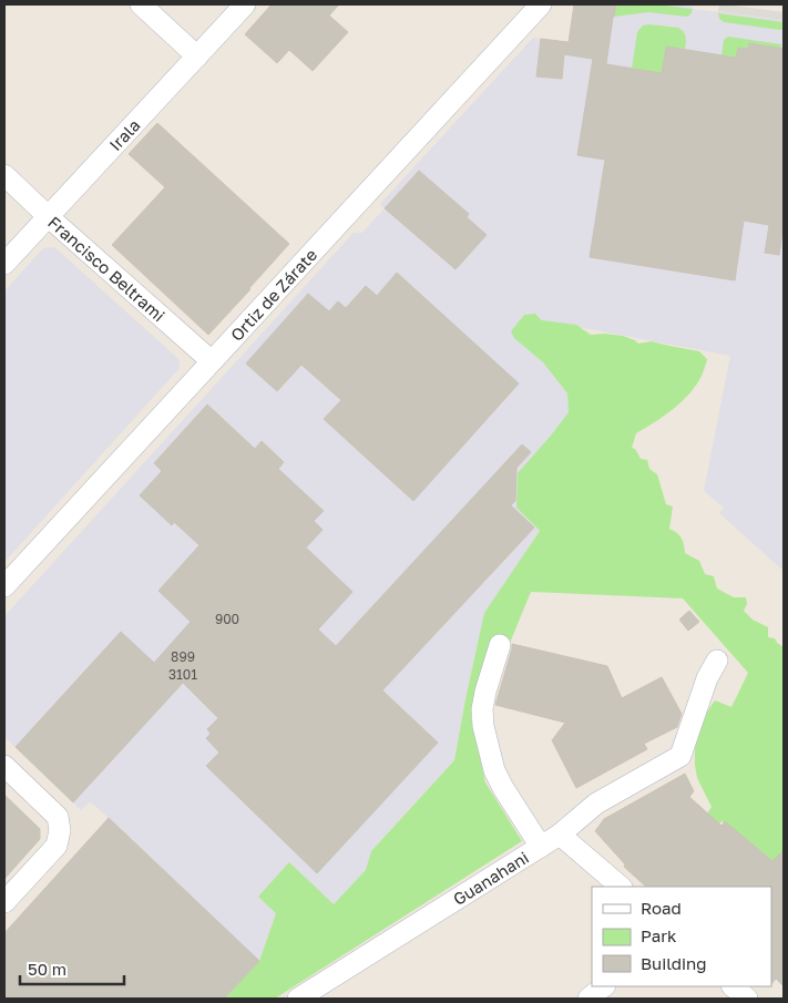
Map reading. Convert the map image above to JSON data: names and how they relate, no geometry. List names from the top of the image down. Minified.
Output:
{"streets":{"street":["Irala","Francisco Beltrami","Ortiz de Zárate","Guanahani"]},"crossings":[["Irala","Francisco Beltrami"],["Francisco Beltrami","Ortiz de Zárate"]],"house_numbers":["900","899","3101"],"legend":["Road","Park","Building"],"scale_bar":"50 m"}
